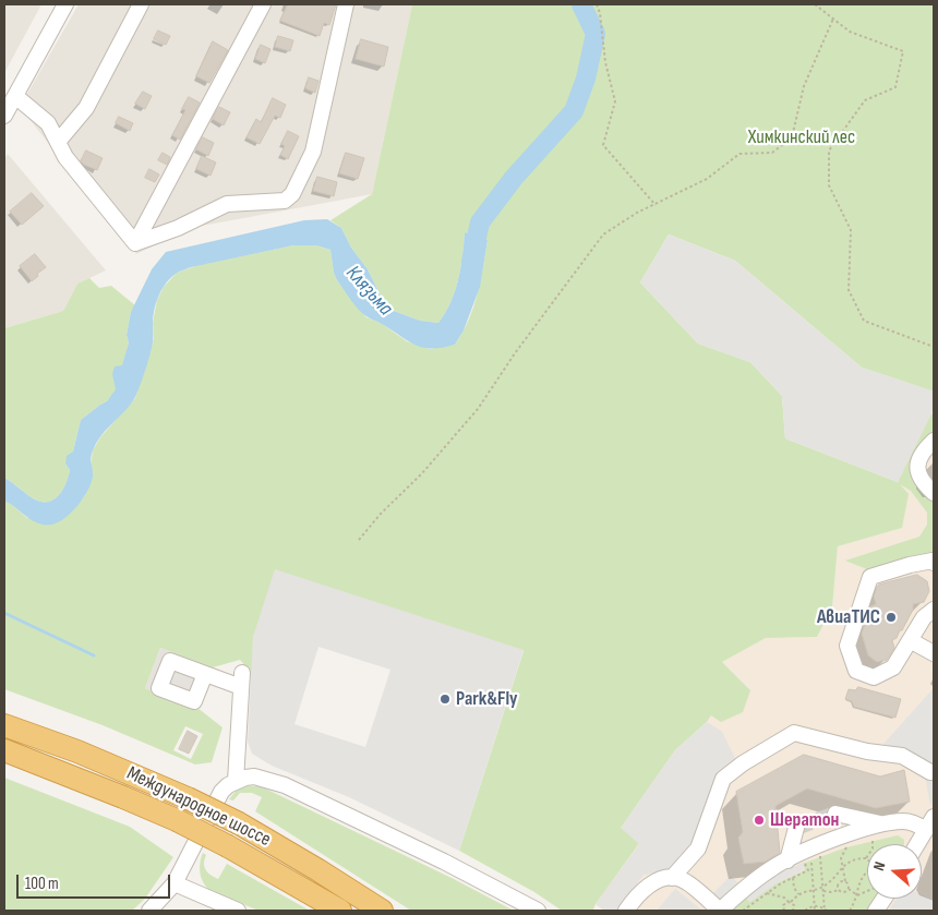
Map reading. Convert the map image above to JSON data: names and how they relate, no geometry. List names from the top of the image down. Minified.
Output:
{"streets":{"highway":["Международное шоссе"]},"water":["Клязьма"],"parks":["Химкинский лес"],"places":["АвиаТИС","Park&Fly","Шератон"],"scale_bar":"100 m","north":"left"}
